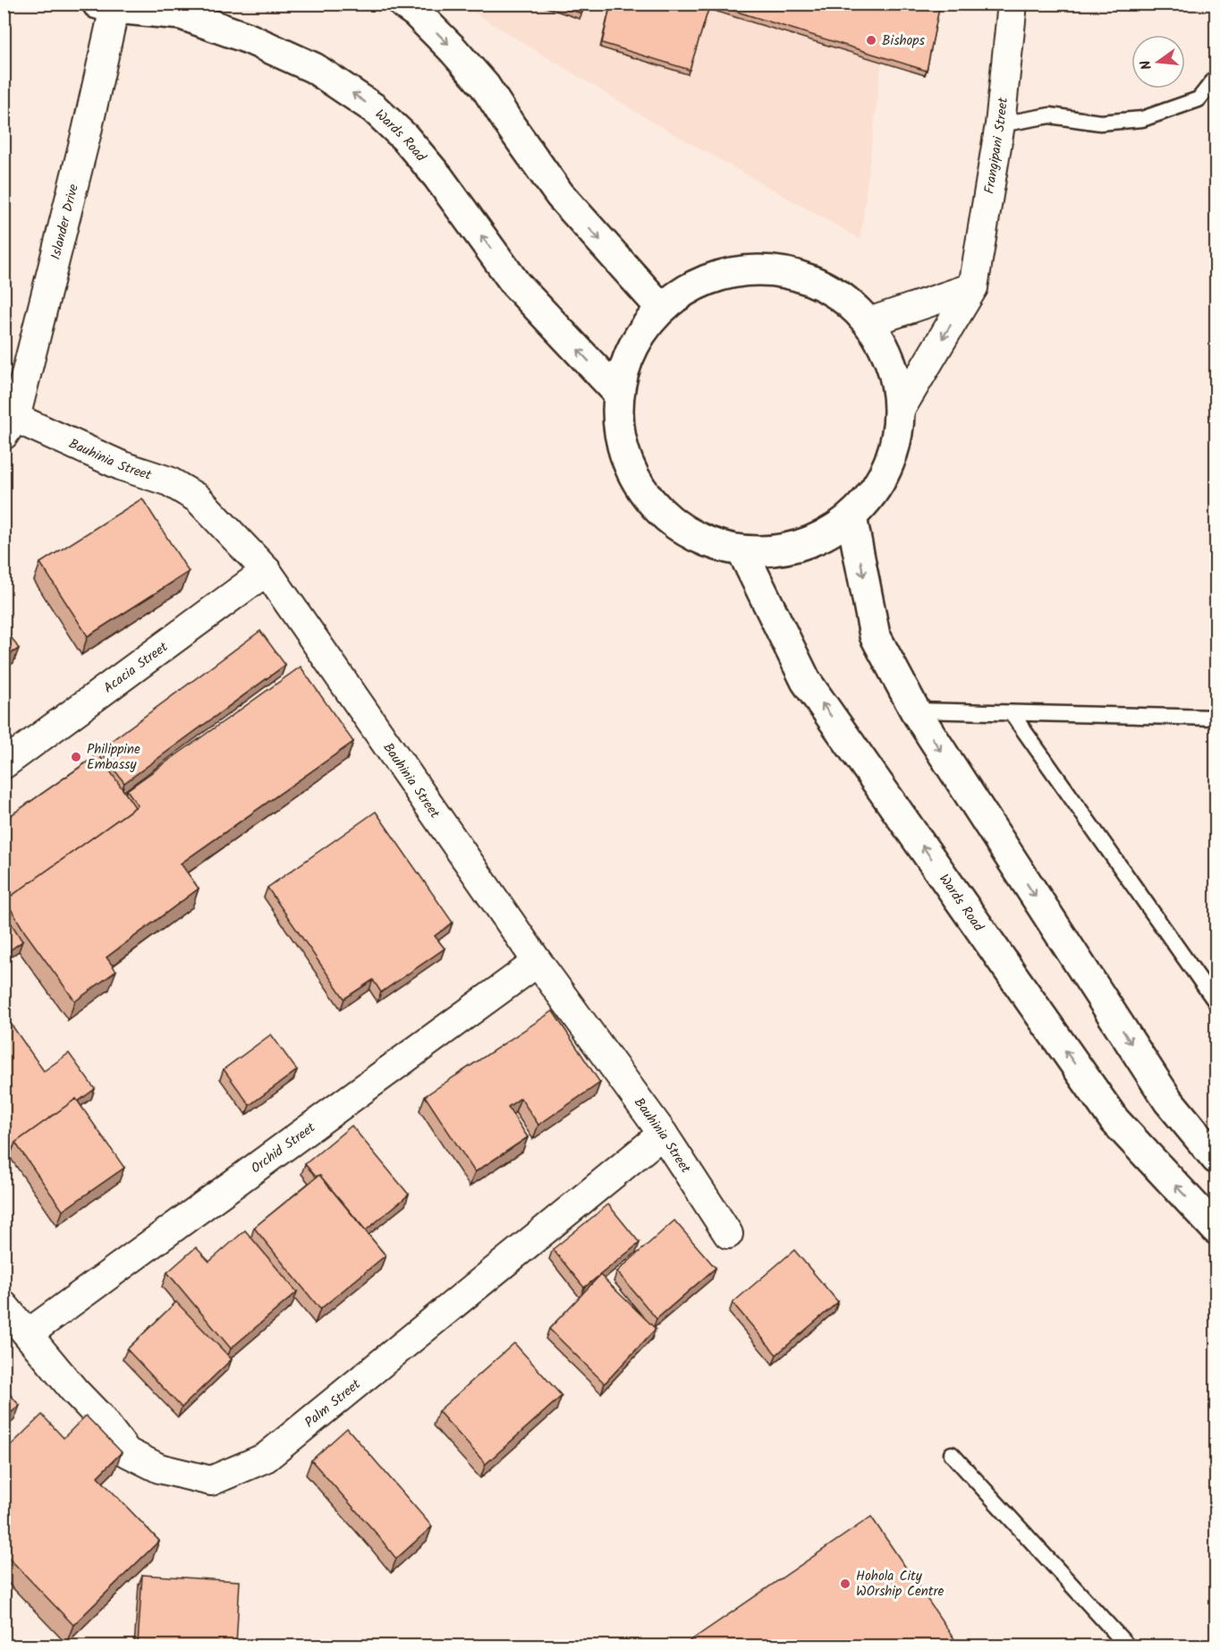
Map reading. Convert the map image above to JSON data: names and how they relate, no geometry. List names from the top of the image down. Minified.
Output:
{"streets":{"main road":["Wards Road"],"street":["Frangipani Street","Islander Drive","Bauhinia Street","Acacia Street","Orchid Street","Palm Street"]},"crossings":[["Wards Road","Islander Drive"],["Islander Drive","Bauhinia Street"],["Bauhinia Street","Acacia Street"],["Bauhinia Street","Orchid Street"],["Bauhinia Street","Palm Street"],["Orchid Street","Palm Street"]],"places":["Bishops","Philippine Embassy","Hohola City WOrship Centre"],"north":"left"}
